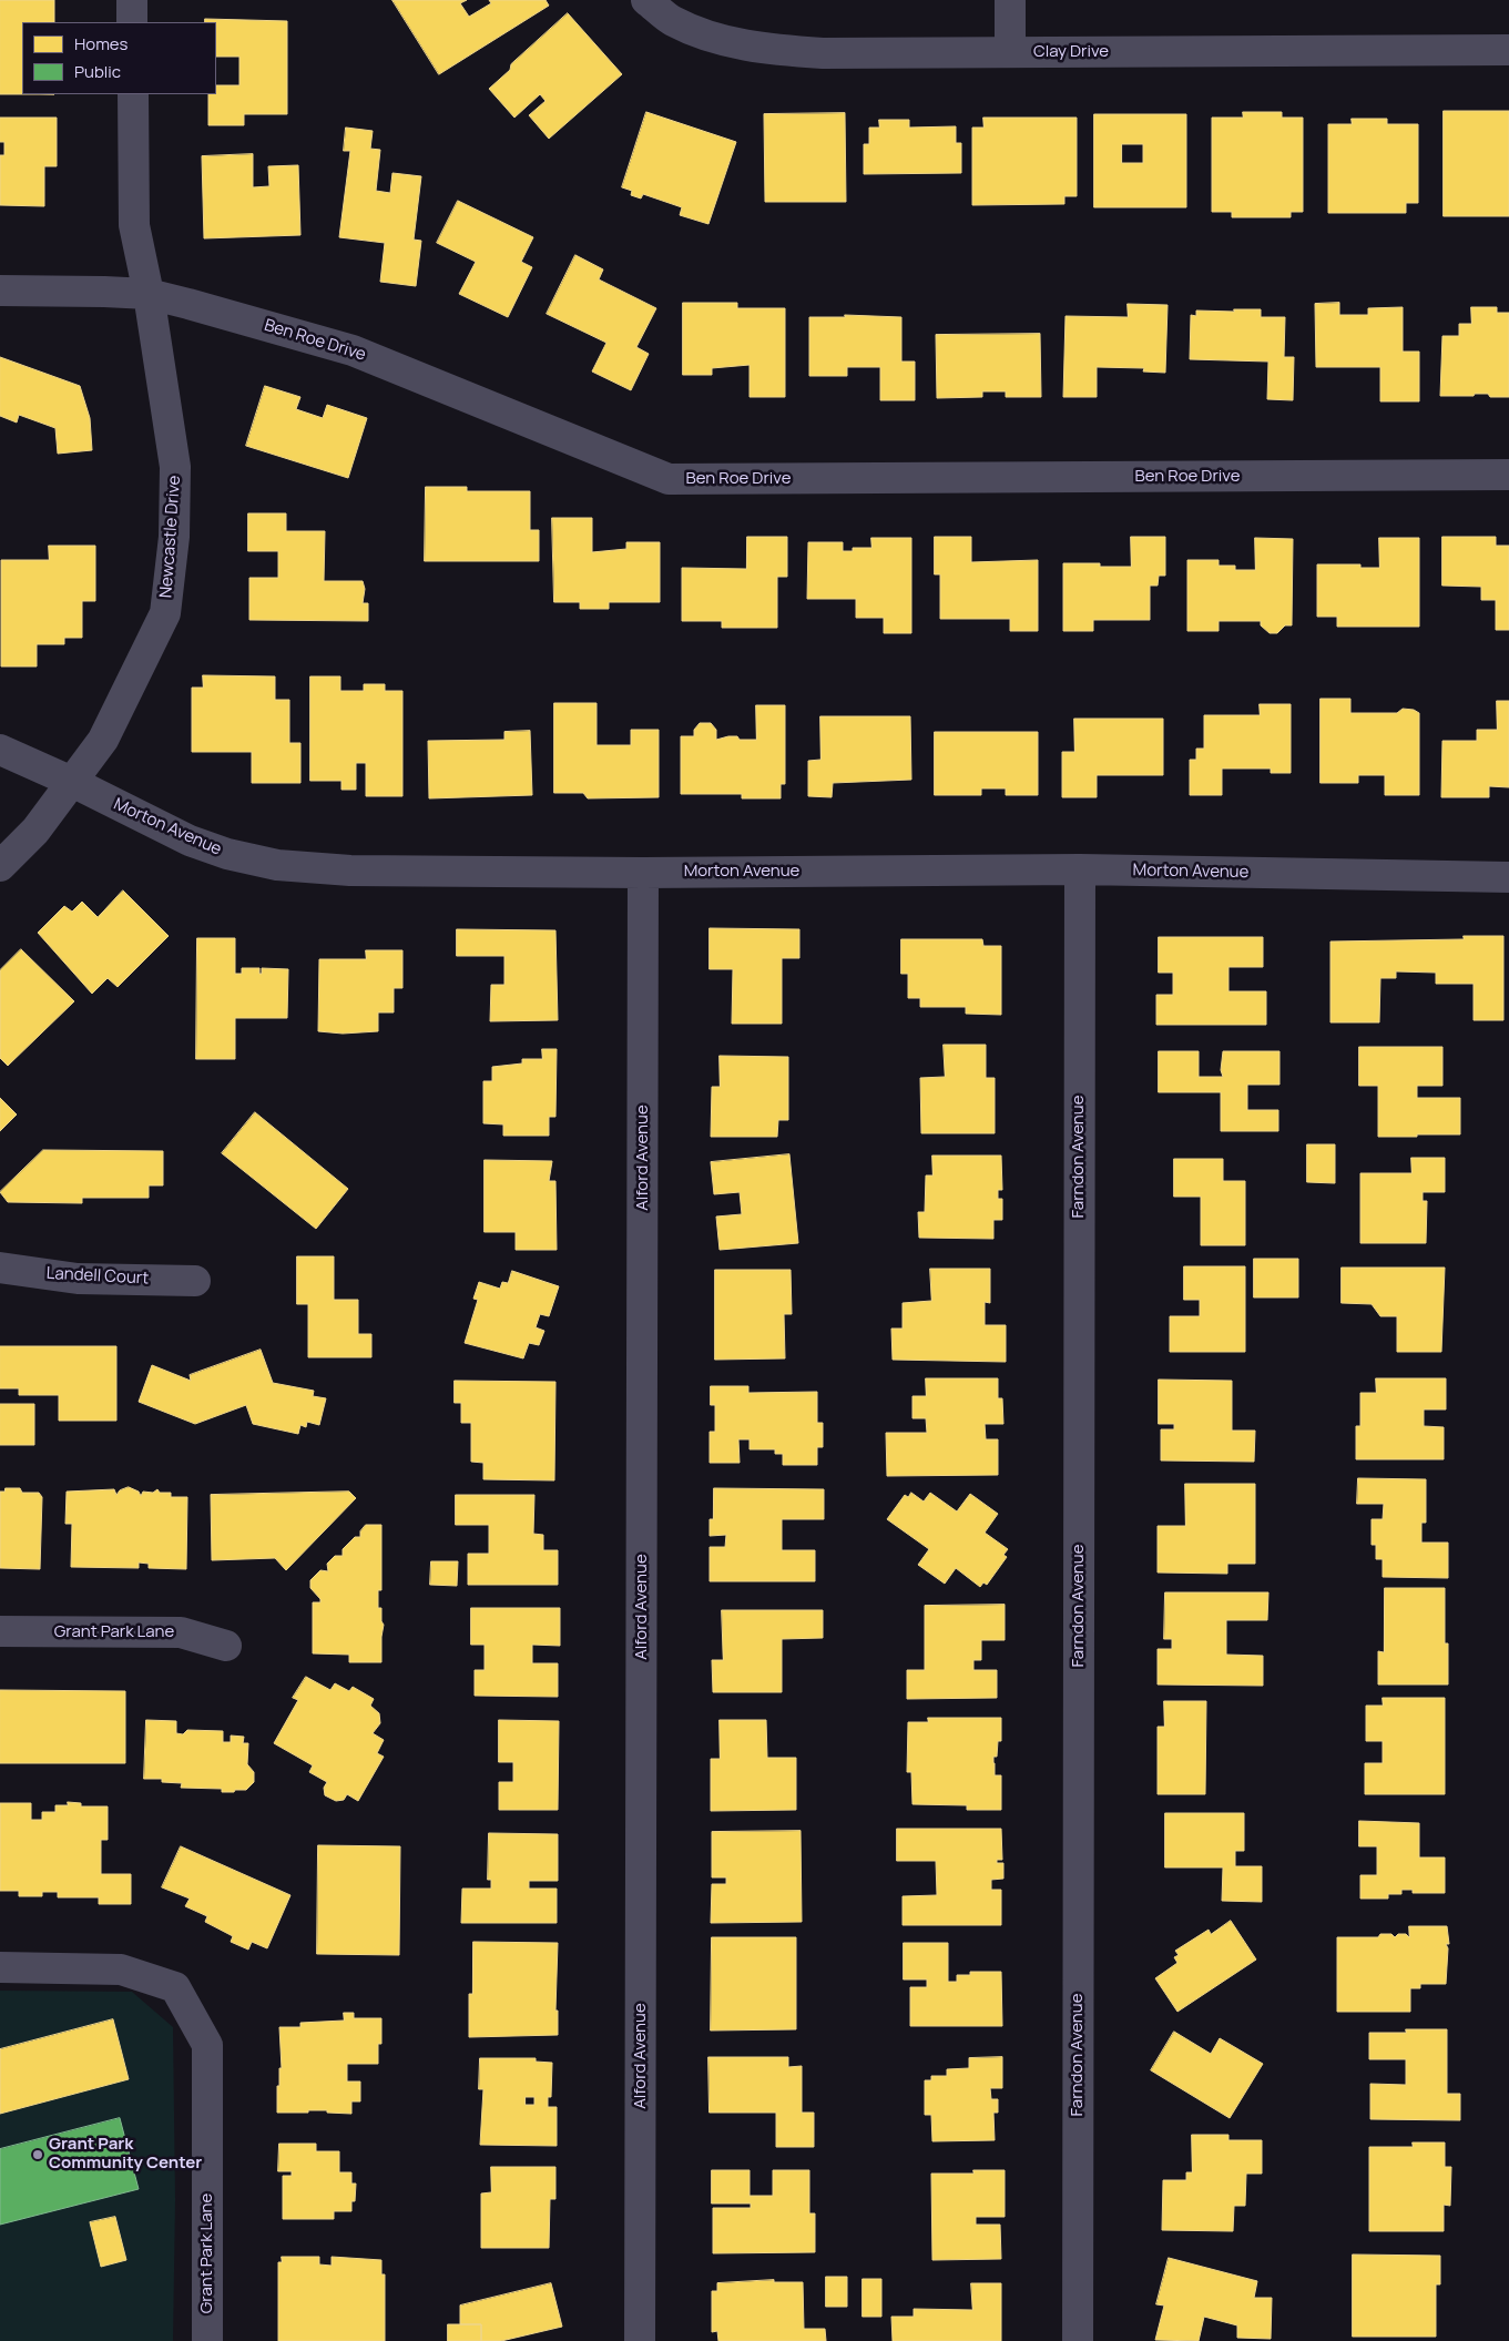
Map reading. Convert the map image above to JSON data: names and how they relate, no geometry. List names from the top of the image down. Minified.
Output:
{"streets":{"street":["Clay Drive","Ben Roe Drive","Newcastle Drive","Morton Avenue","Farndon Avenue","Alford Avenue","Landell Court","Grant Park Lane"]},"crossings":[["Ben Roe Drive","Newcastle Drive"],["Newcastle Drive","Morton Avenue"],["Morton Avenue","Farndon Avenue"],["Morton Avenue","Alford Avenue"]],"places":["Grant Park Community Center"],"legend":["Homes","Public"]}
